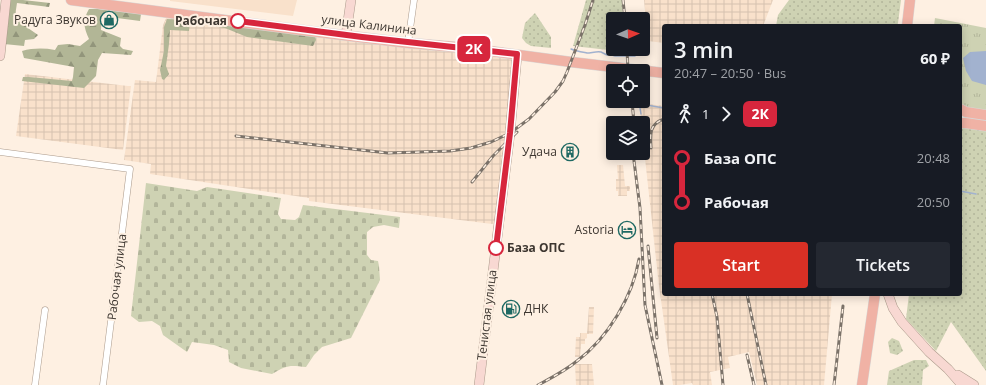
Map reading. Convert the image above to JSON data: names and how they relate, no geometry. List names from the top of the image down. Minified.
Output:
{"streets":{"main road":["улица Калинина","Тенистая улица"],"street":["Рабочая улица"]},"crossings":[["улица Калинина","Тенистая улица"]],"places":{"shop":["Радуга Звуков"],"other":["Рабочая","База ОПС"],"building":["Удача"],"hotel":["Astoria"],"fuel station":["ДНК"]},"lines":["bus line 2К"],"north":"right","page":{"on_map":"2К","heading":["3 min","20:47 – 20:50 · Bus","60 ₽"],"legs":["1","2К"],"list":[{"name":"База ОПС","value":"20:48"},{"name":"Рабочая","value":"20:50"}],"buttons":["Start","Tickets"]}}
